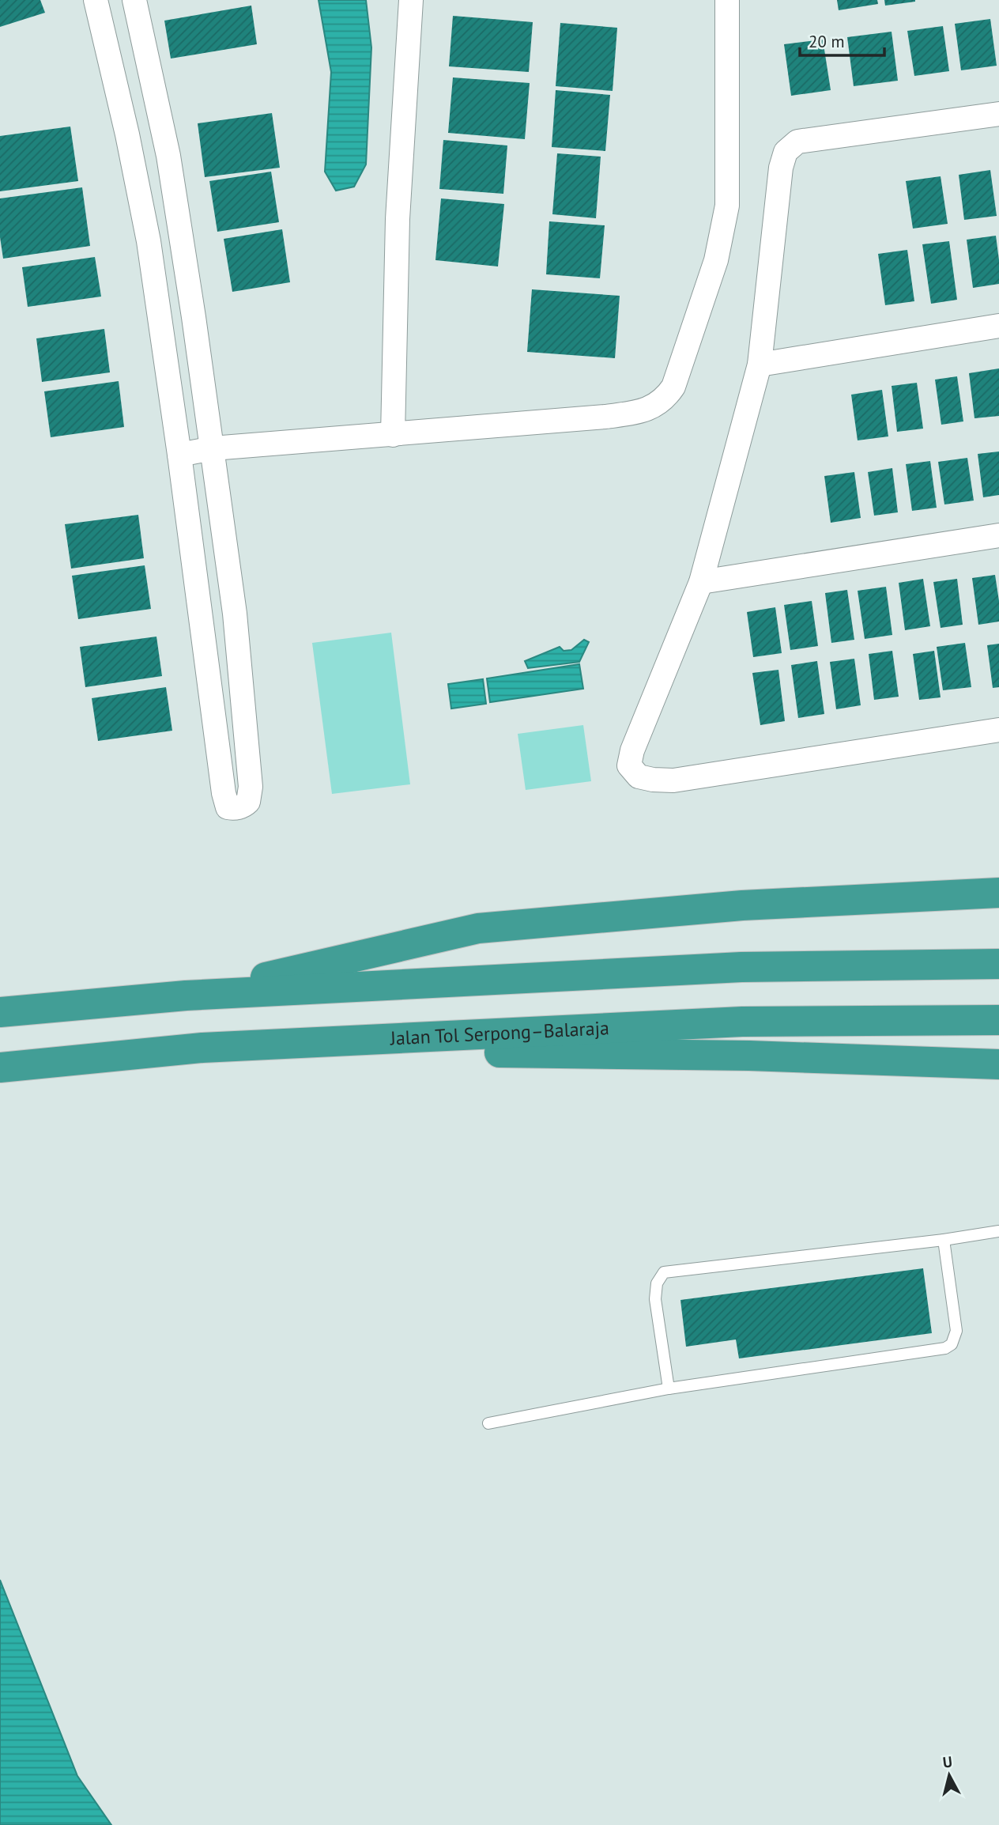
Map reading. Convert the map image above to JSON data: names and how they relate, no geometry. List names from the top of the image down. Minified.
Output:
{"streets":{"highway":["Jalan Tol Serpong–Balaraja"]},"scale_bar":"20 m","north":"top"}
